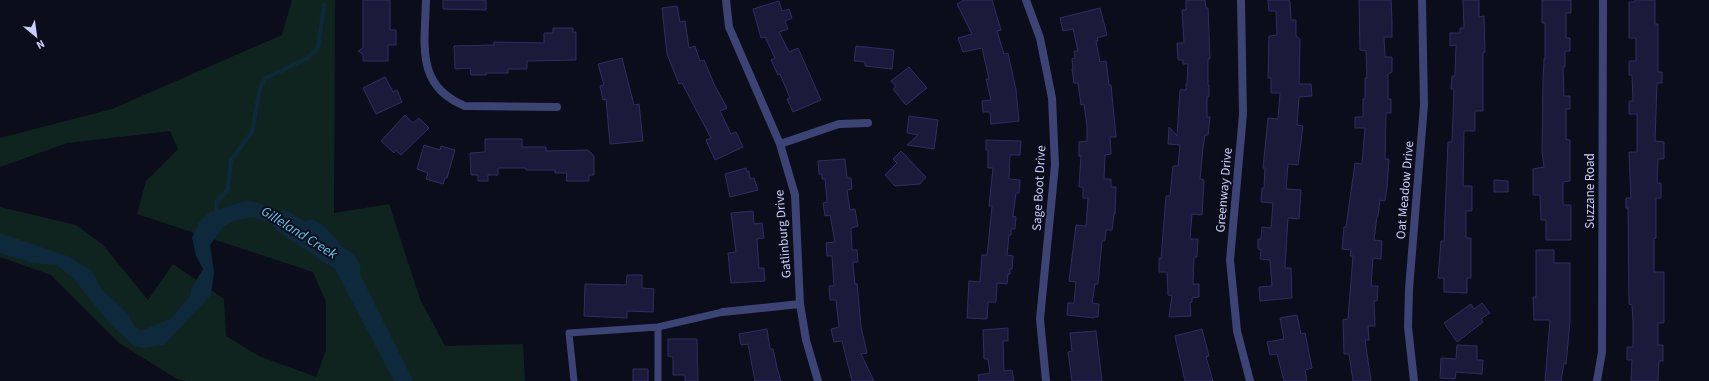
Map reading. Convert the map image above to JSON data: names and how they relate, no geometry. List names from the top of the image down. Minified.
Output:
{"streets":{"street":["Sage Boot Drive","Greenway Drive","Oat Meadow Drive","Suzzane Road","Gatlinburg Drive"]},"water":["Gilleland Creek"],"north":"bottom right"}
